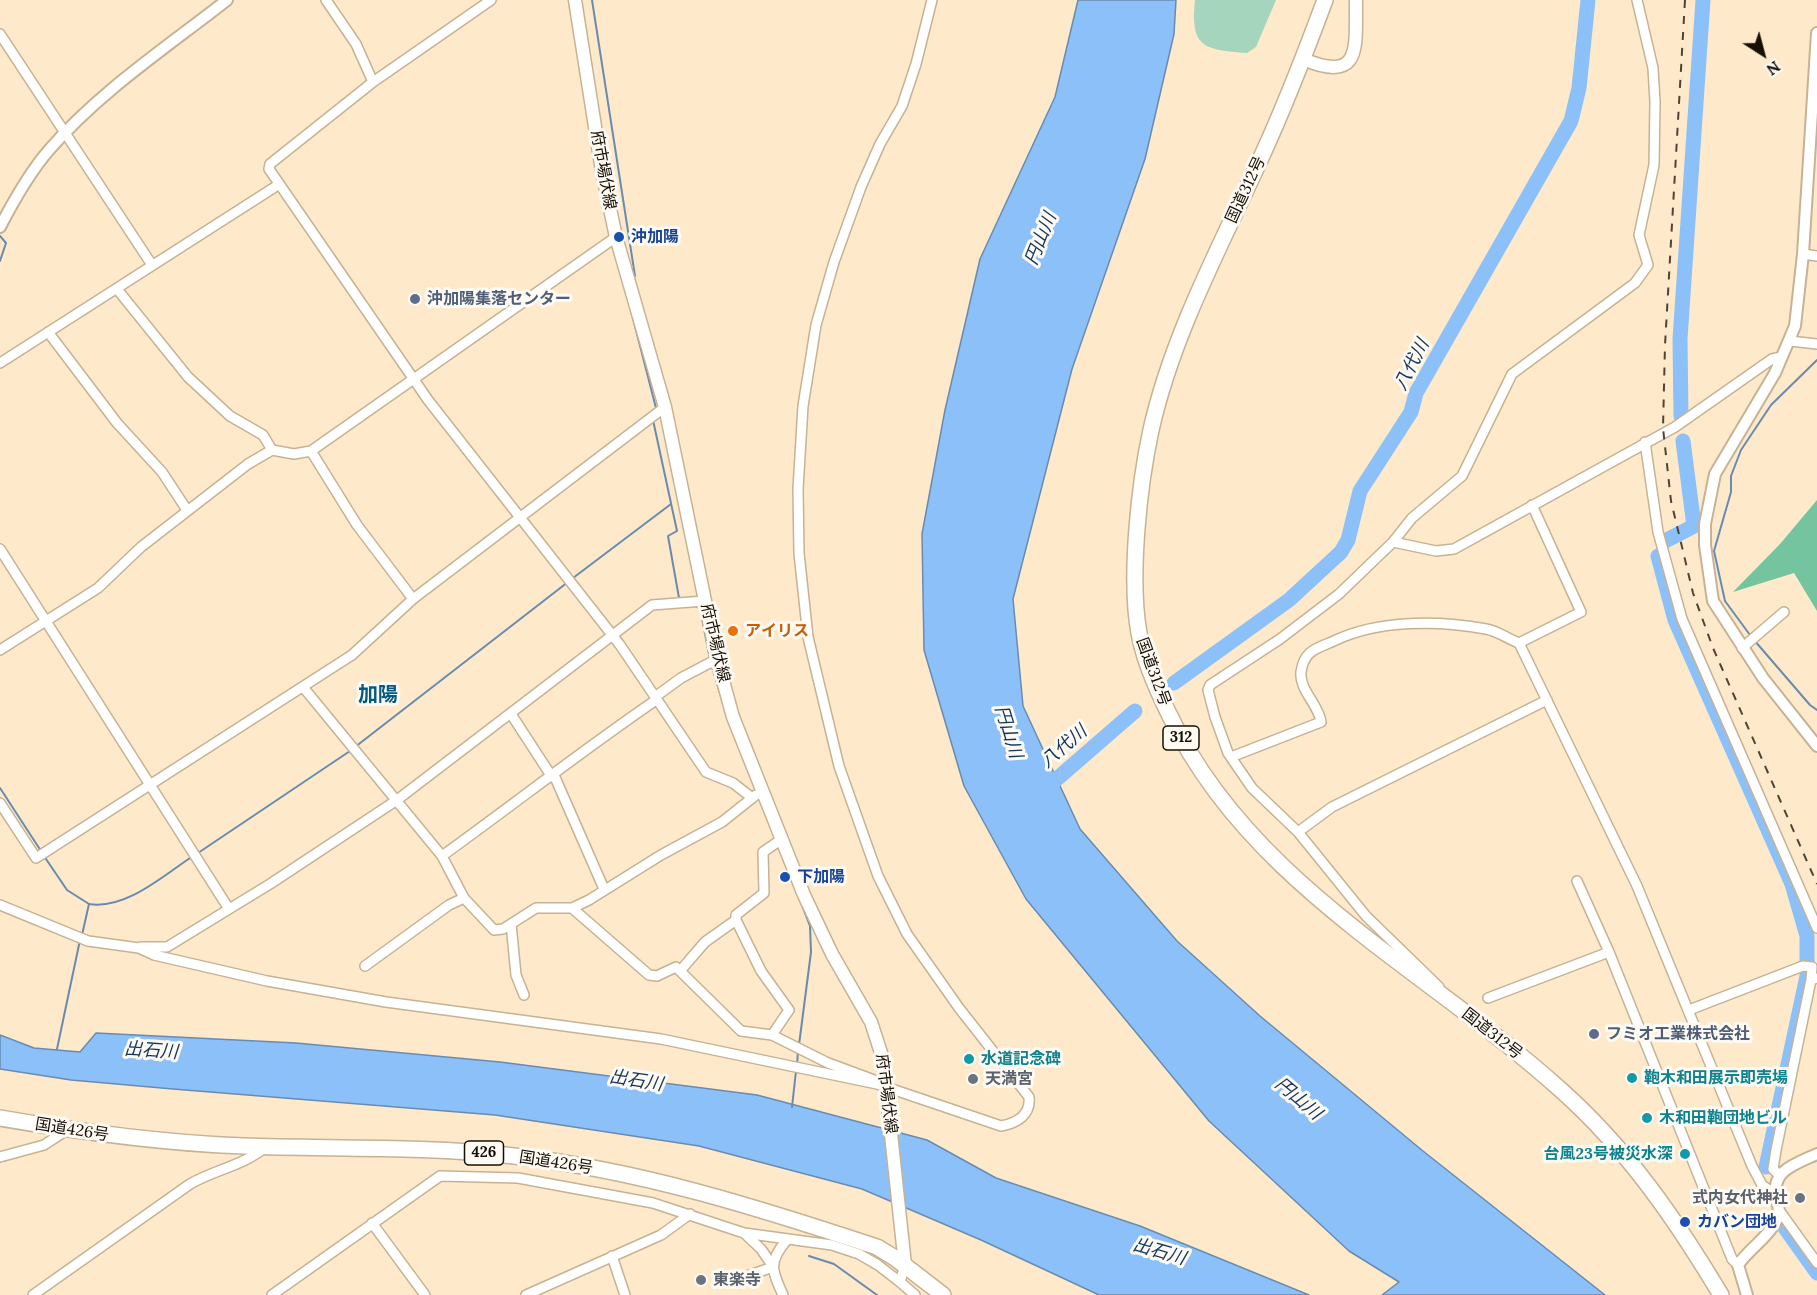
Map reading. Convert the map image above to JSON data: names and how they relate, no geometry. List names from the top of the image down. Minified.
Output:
{"streets":{"highway":["国道312号","312","国道426号","426"],"main road":["府市場伏線"]},"crossings":[["府市場伏線","国道426号"]],"districts":["加陽"],"water":["円山川","八代川","出石川"],"places":["沖加陽","沖加陽集落センター","アイリス","下加陽","フミオ工業株式会社","水道記念碑","鞄木和田展示即売場","天満宮","木和田鞄団地ビル","台風23号被災水深","式内女代神社","カバン団地","東楽寺"],"north":"bottom right"}
